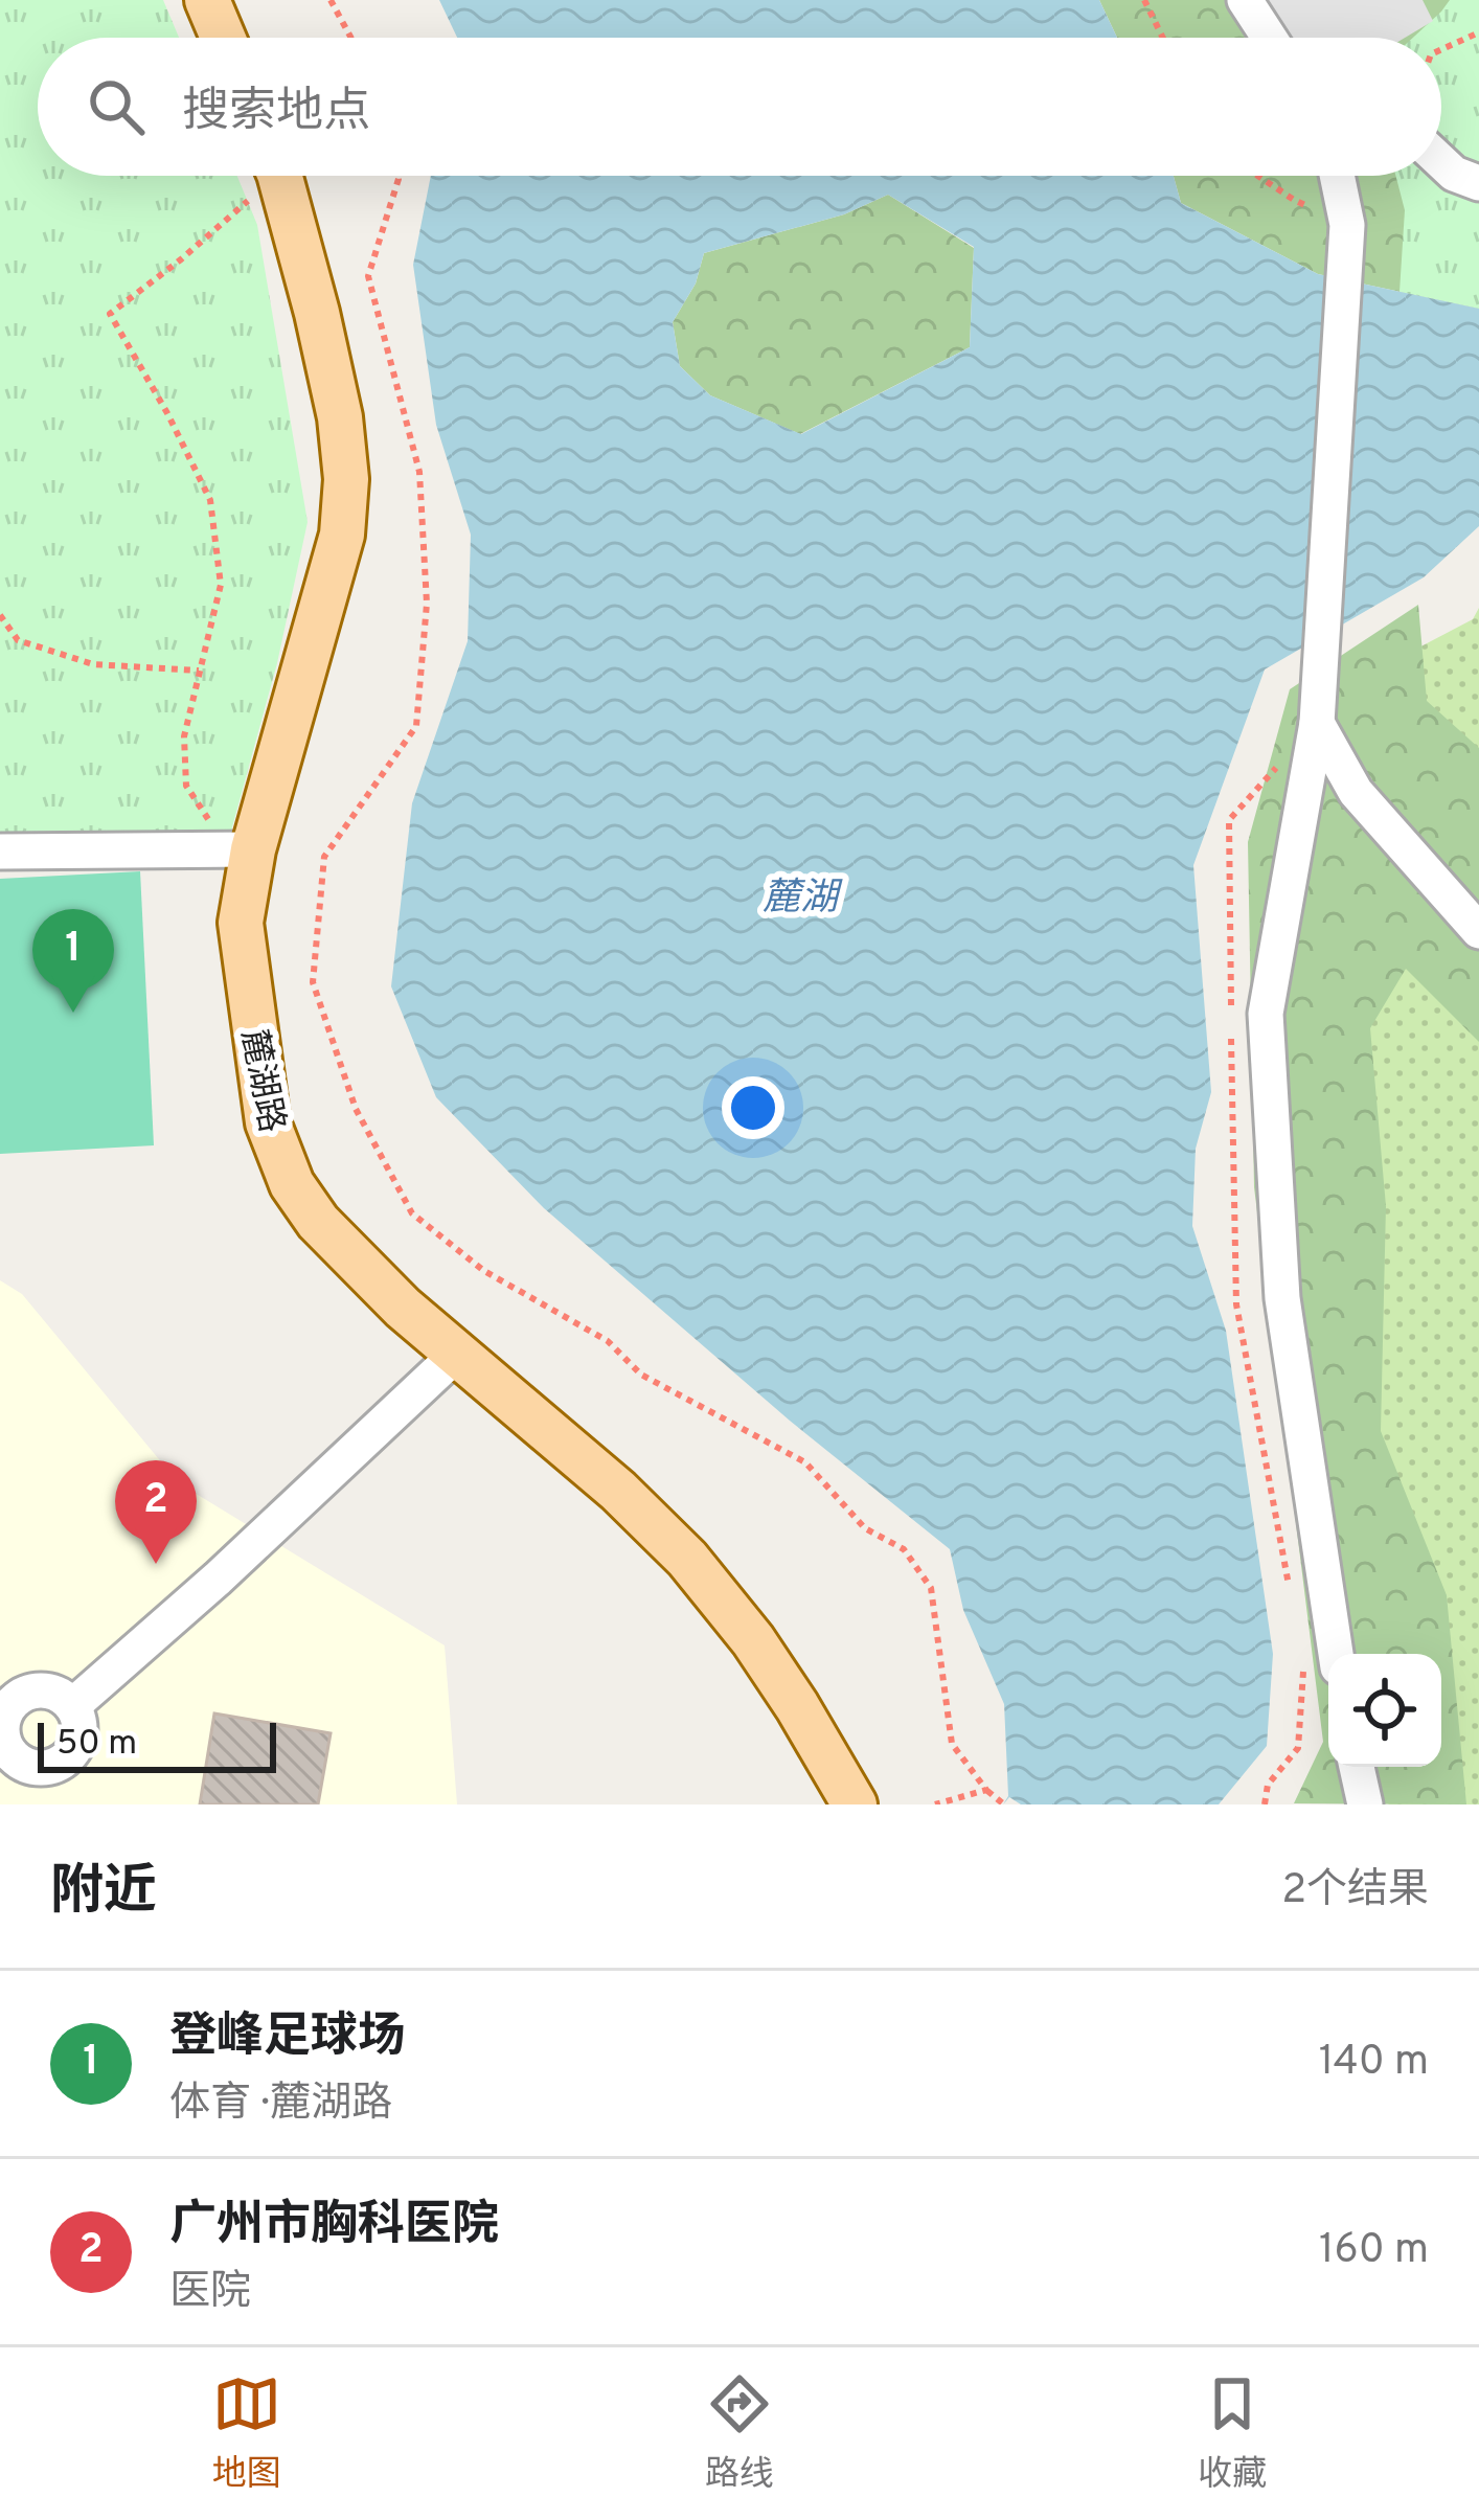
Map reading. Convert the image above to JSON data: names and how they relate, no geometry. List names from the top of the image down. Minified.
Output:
{"streets":{"main road":["麓湖路"]},"water":["麓湖"],"scale_bar":"50 m","page":{"search":"搜索地点","pins":["1","2"],"scale":"50 m","heading":["附近","2个结果"],"list":[{"mark":"1","name":"登峰足球场","note":"体育 · 麓湖路","value":"140 m"},{"mark":"2","name":"广州市胸科医院","note":"医院","value":"160 m"}],"nav":["地图","路线","收藏"]}}
